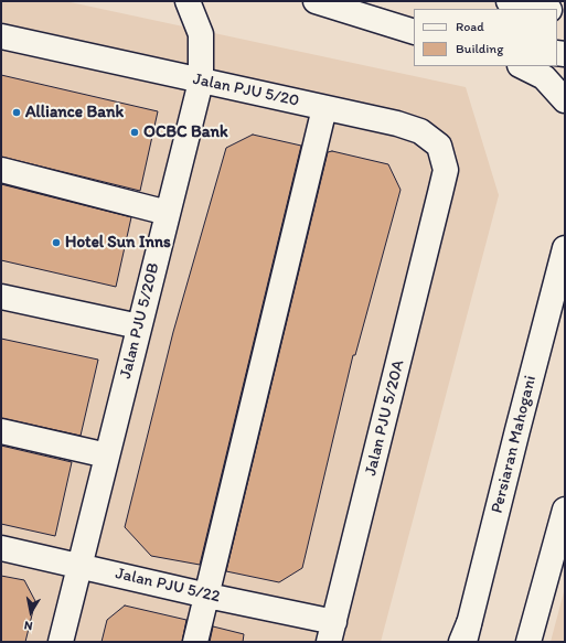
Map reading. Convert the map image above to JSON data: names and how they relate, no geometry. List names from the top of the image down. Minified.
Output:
{"streets":{"street":["Jalan PJU 5/20","Jalan PJU 5/20B","Jalan PJU 5/20A","Persiaran Mahogani","Jalan PJU 5/22"]},"crossings":[["Jalan PJU 5/20","Jalan PJU 5/20B"],["Jalan PJU 5/20","Jalan PJU 5/20A"],["Jalan PJU 5/20B","Jalan PJU 5/22"],["Jalan PJU 5/20A","Jalan PJU 5/22"]],"places":["Alliance Bank","OCBC Bank","Hotel Sun Inns"],"legend":["Road","Building"],"north":"bottom"}
